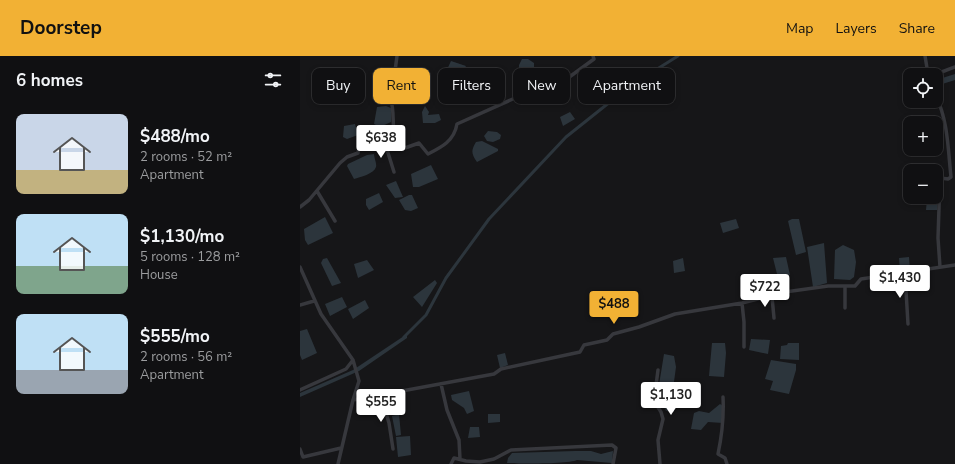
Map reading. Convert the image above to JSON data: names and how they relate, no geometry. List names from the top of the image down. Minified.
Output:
{"page":{"header":"Doorstep","nav":["Map","Layers","Share"],"heading":"6 homes","map_buttons":["+","−"],"chip":["Buy","Rent","Filters","New","Apartment"],"list":[{"name":"$488/mo","note":"2 rooms · 52 m² · Apartment"},{"name":"$1,130/mo","note":"5 rooms · 128 m² · House"},{"name":"$555/mo","note":"2 rooms · 56 m² · Apartment"}],"price":["$638","$1,430","$722","$488","$1,130","$555"]}}
